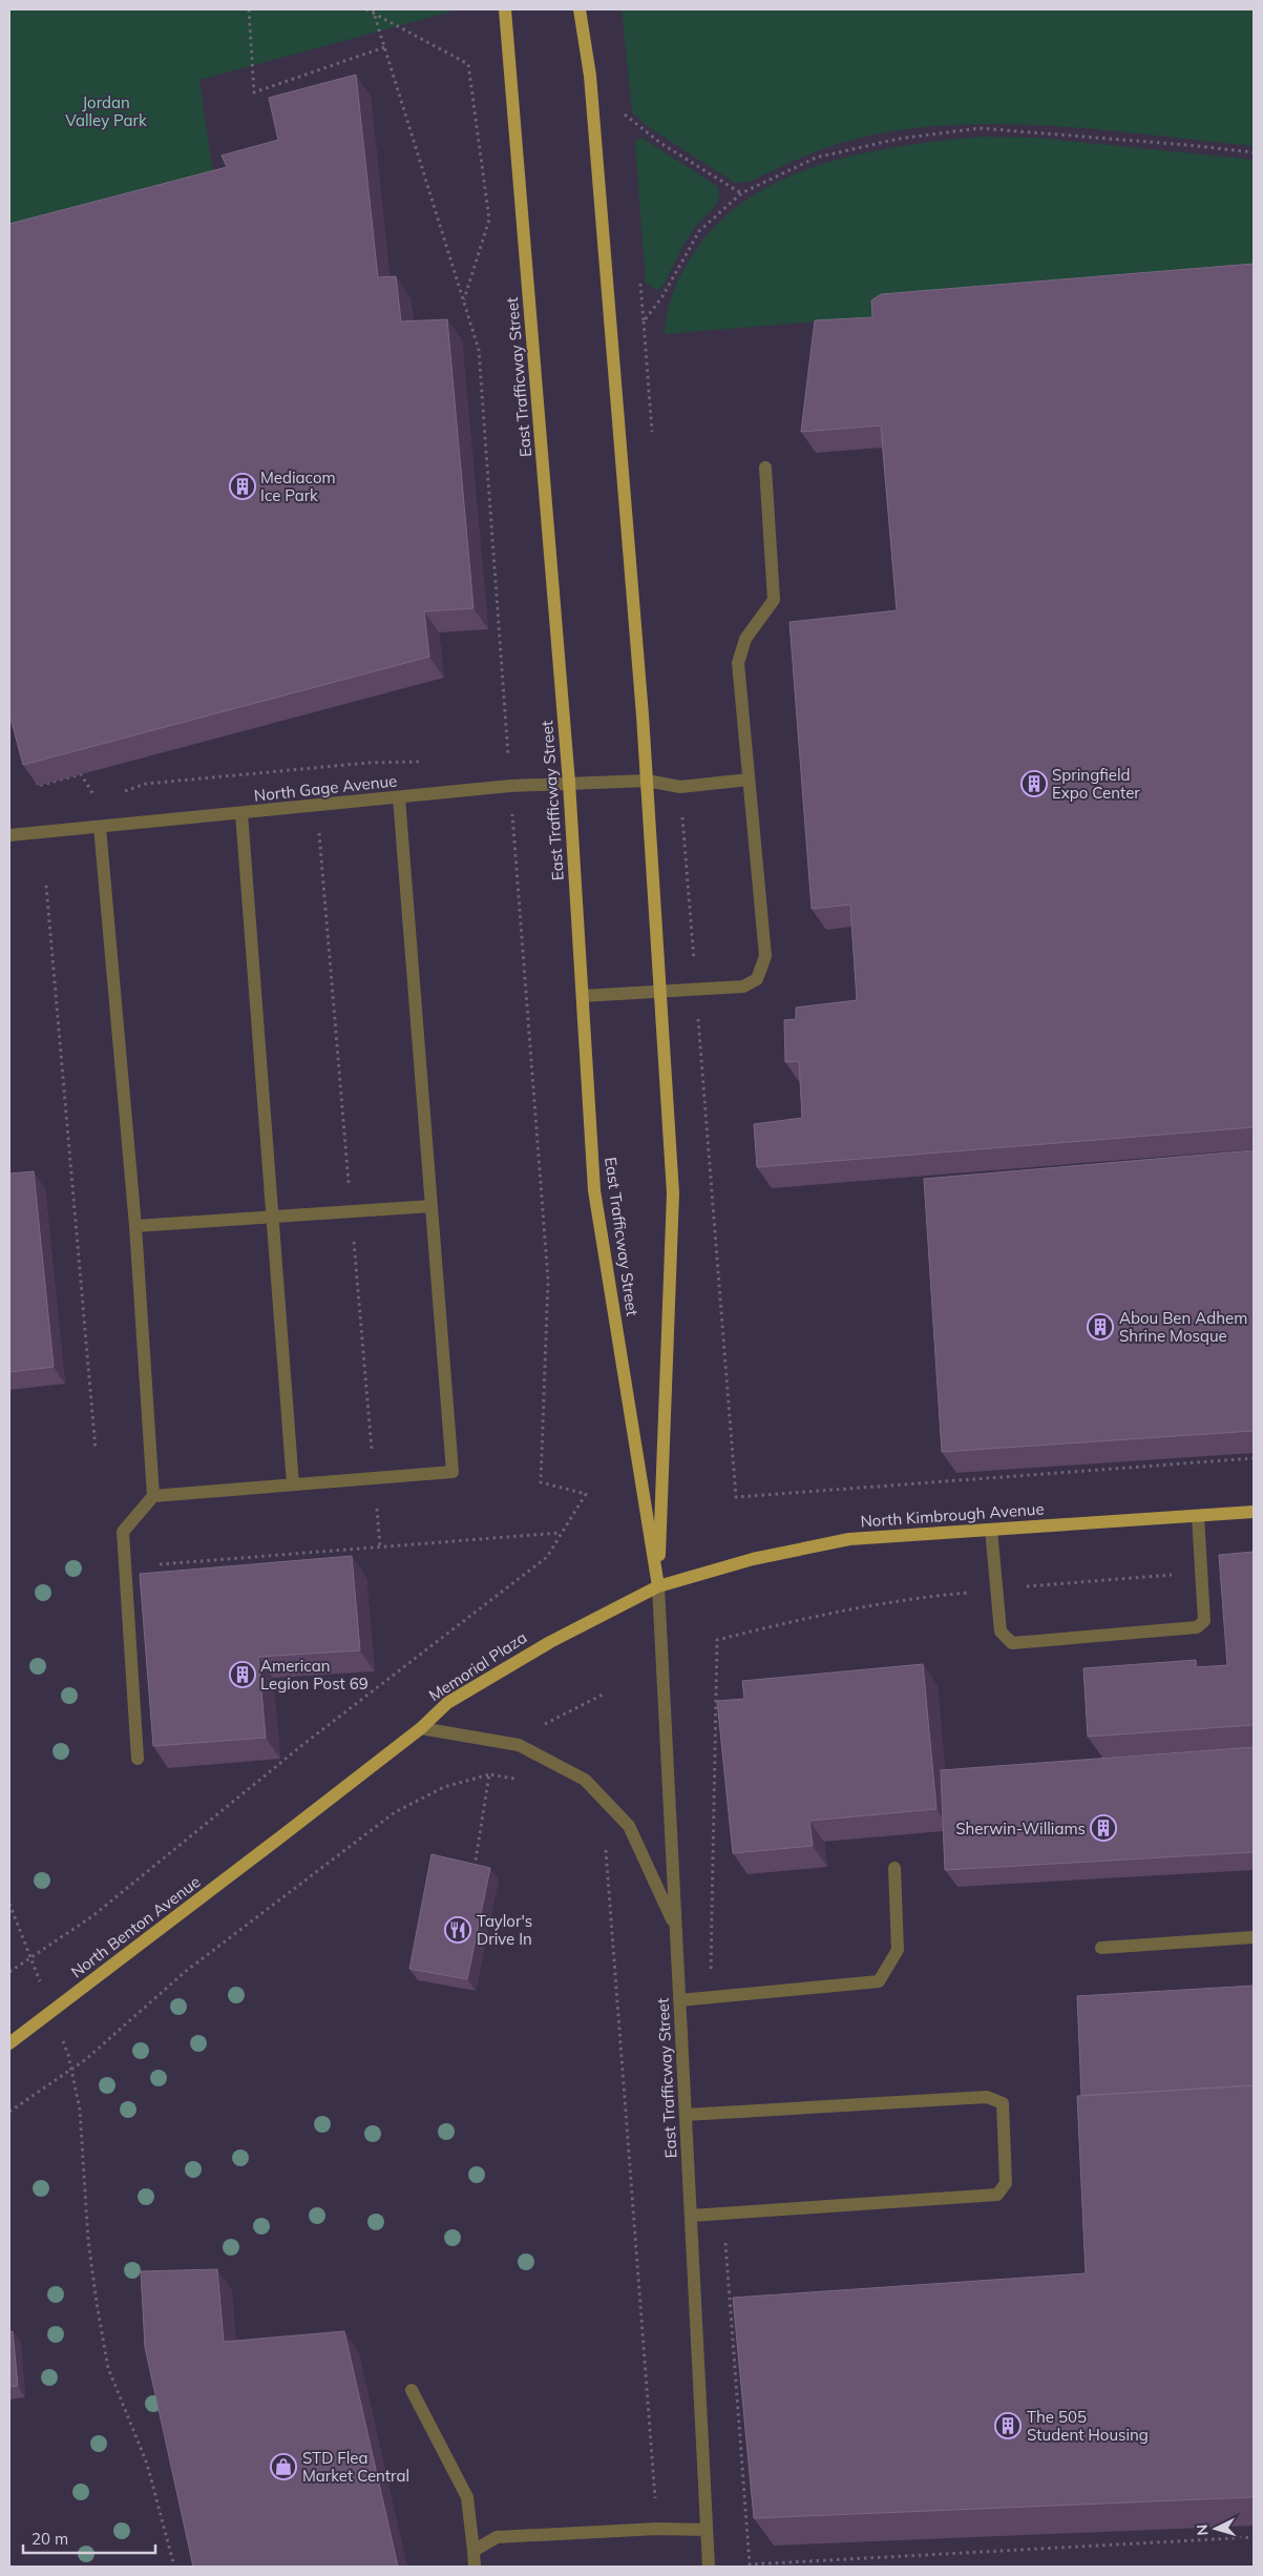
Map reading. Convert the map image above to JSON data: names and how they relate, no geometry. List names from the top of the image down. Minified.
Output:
{"streets":{"main road":["East Trafficway Street","North Kimbrough Avenue","Memorial Plaza","North Benton Avenue"],"street":["North Gage Avenue"]},"crossings":[["East Trafficway Street","North Gage Avenue"],["East Trafficway Street","North Kimbrough Avenue"],["East Trafficway Street","Memorial Plaza"],["North Kimbrough Avenue","Memorial Plaza"],["Memorial Plaza","North Benton Avenue"]],"parks":["Jordan Valley Park"],"places":{"building":["Mediacom Ice Park","Springfield Expo Center","Abou Ben Adhem Shrine Mosque","American Legion Post 69","Sherwin-Williams","The 505 Student Housing"],"restaurant":["Taylor's Drive In"],"shop":["STD Flea Market Central"]},"scale_bar":"20 m","north":"left"}
